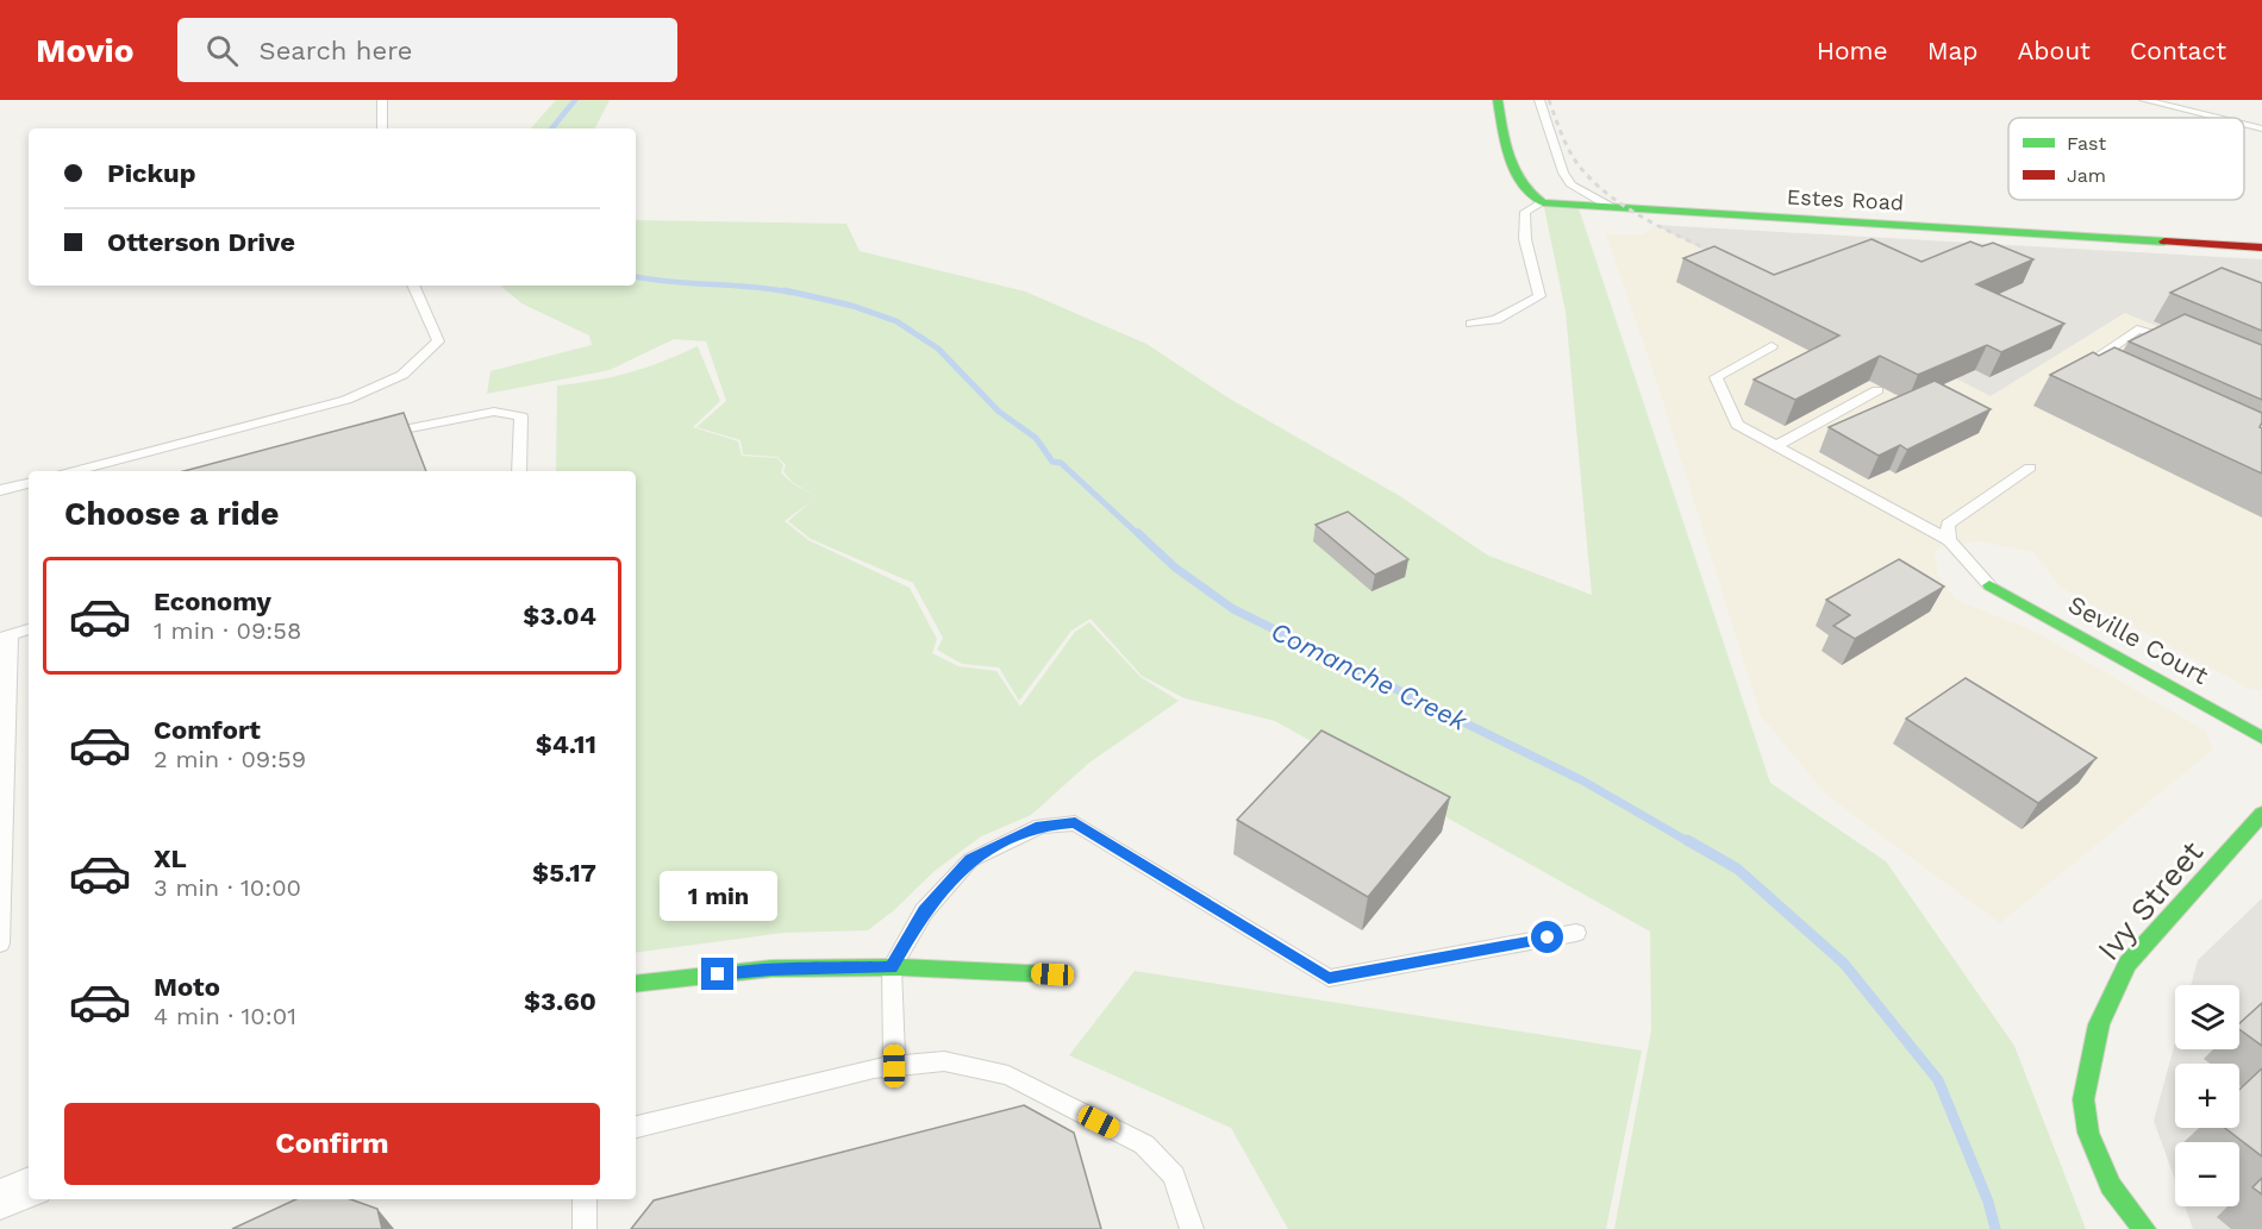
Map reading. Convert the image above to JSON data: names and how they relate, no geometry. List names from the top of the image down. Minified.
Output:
{"streets":{"street":["Estes Road","Seville Court","Ivy Street"]},"water":["Comanche Creek"],"legend":["Fast","Jam"],"page":{"header":"Movio","search":"Search here","nav":["Home","Map","About","Contact"],"banner":["Pickup","Otterson Drive"],"heading":"Choose a ride","list":[{"name":"Economy","note":"1 min · 09:58","value":"$3.04"},{"name":"Comfort","note":"2 min · 09:59","value":"$4.11"},{"name":"XL","note":"3 min · 10:00","value":"$5.17"},{"name":"Moto","note":"4 min · 10:01","value":"$3.60"}],"bubble":"1 min","map_buttons":["+","−"],"buttons":"Confirm"}}
